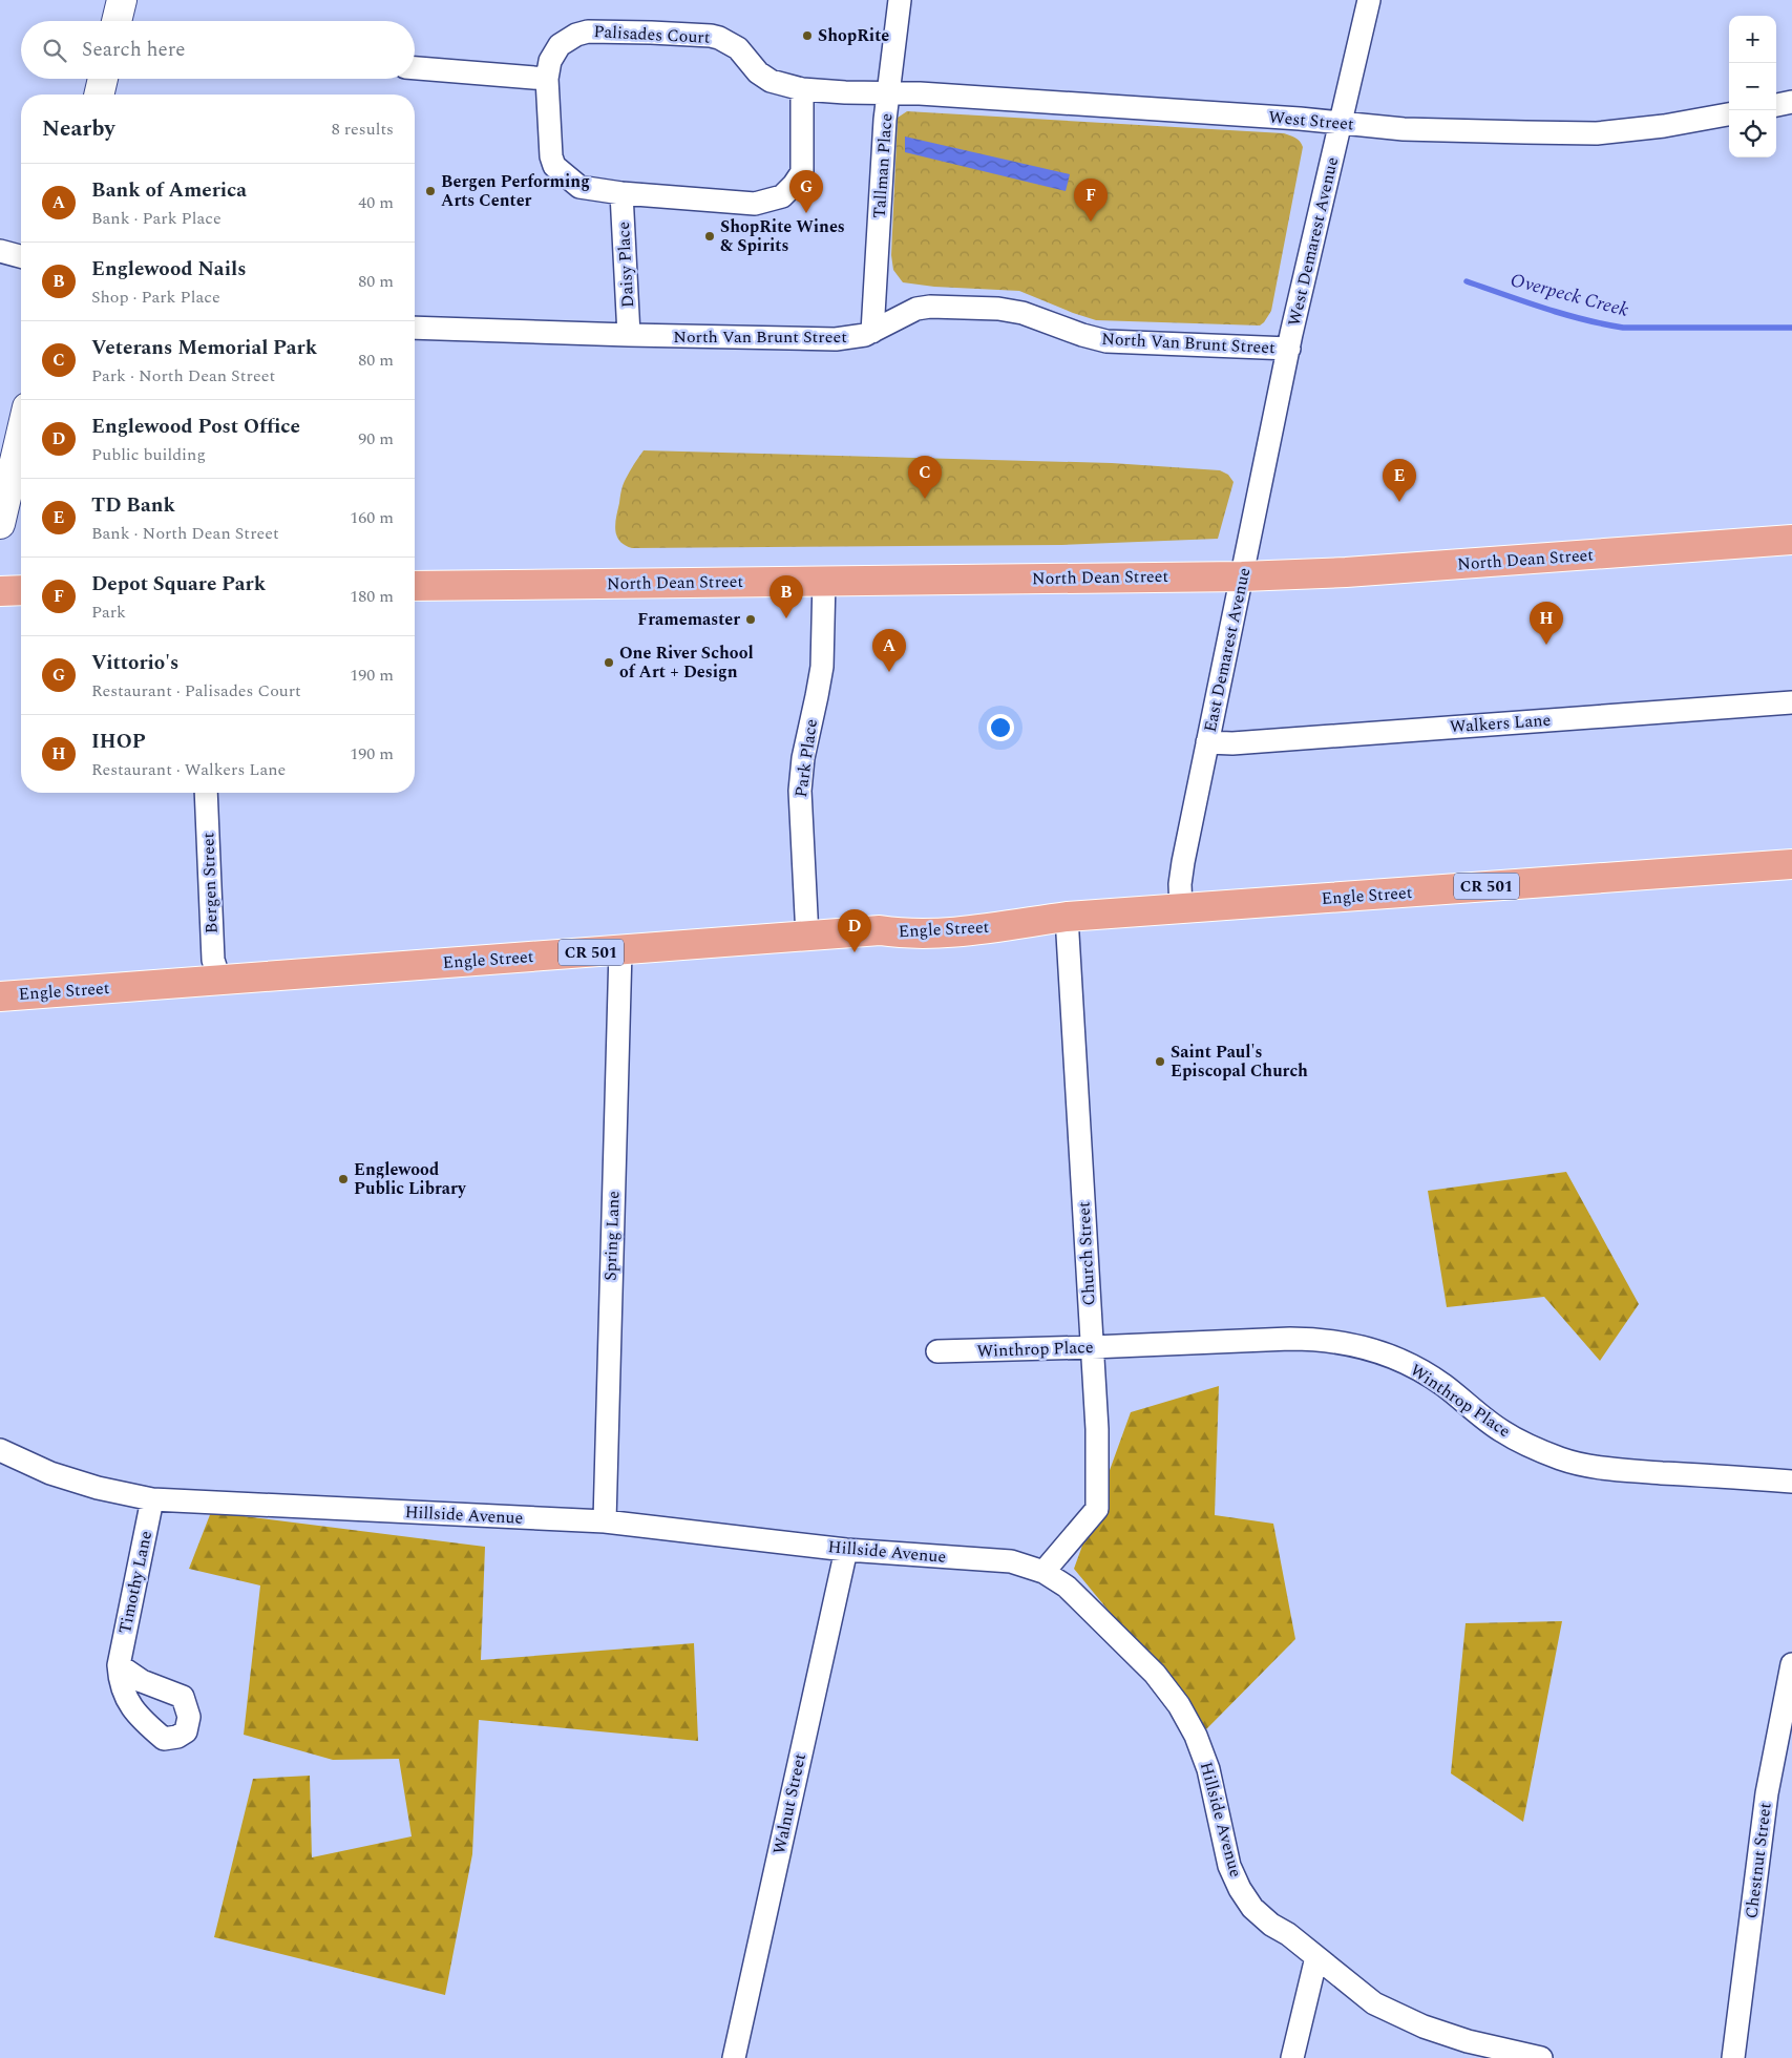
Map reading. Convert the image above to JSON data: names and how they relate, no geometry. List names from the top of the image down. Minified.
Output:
{"streets":{"main road":["North Dean Street","CR 501","Engle Street"],"street":["Palisades Court","West Street","Tallman Place","West Demarest Avenue","Daisy Place","North Van Brunt Street","East Demarest Avenue","Walkers Lane","Park Place","Bergen Street","Spring Lane","Church Street","Winthrop Place","Hillside Avenue","Timothy Lane","Walnut Street","Chestnut Street"]},"crossings":[["Palisades Court","West Street"],["Palisades Court","Daisy Place"],["West Street","Tallman Place"],["West Street","West Demarest Avenue"],["Tallman Place","North Van Brunt Street"],["West Demarest Avenue","North Van Brunt Street"],["West Demarest Avenue","East Demarest Avenue"],["Daisy Place","North Van Brunt Street"],["North Dean Street","East Demarest Avenue"],["North Dean Street","Park Place"],["East Demarest Avenue","Walkers Lane"],["East Demarest Avenue","Engle Street"],["Park Place","Engle Street"],["Bergen Street","Engle Street"],["Engle Street","Spring Lane"],["Engle Street","Church Street"],["Spring Lane","Hillside Avenue"],["Church Street","Winthrop Place"],["Church Street","Hillside Avenue"],["Hillside Avenue","Timothy Lane"],["Hillside Avenue","Walnut Street"]],"water":["Overpeck Creek"],"places":["ShopRite","Bergen Performing Arts Center","ShopRite Wines & Spirits","Framemaster","One River School of Art + Design","Saint Paul's Episcopal Church","Englewood Public Library"],"page":{"map_buttons":["+","−"],"search":"Search here","heading":["Nearby","8 results"],"list":[{"mark":"A","name":"Bank of America","note":"Bank · Park Place","value":"40 m"},{"mark":"B","name":"Englewood Nails","note":"Shop · Park Place","value":"80 m"},{"mark":"C","name":"Veterans Memorial Park","note":"Park · North Dean Street","value":"80 m"},{"mark":"D","name":"Englewood Post Office","note":"Public building","value":"90 m"},{"mark":"E","name":"TD Bank","note":"Bank · North Dean Street","value":"160 m"},{"mark":"F","name":"Depot Square Park","note":"Park","value":"180 m"},{"mark":"G","name":"Vittorio's","note":"Restaurant · Palisades Court","value":"190 m"},{"mark":"H","name":"IHOP","note":"Restaurant · Walkers Lane","value":"190 m"}],"pins":["G","F","C","E","B","H","A","D"]}}
